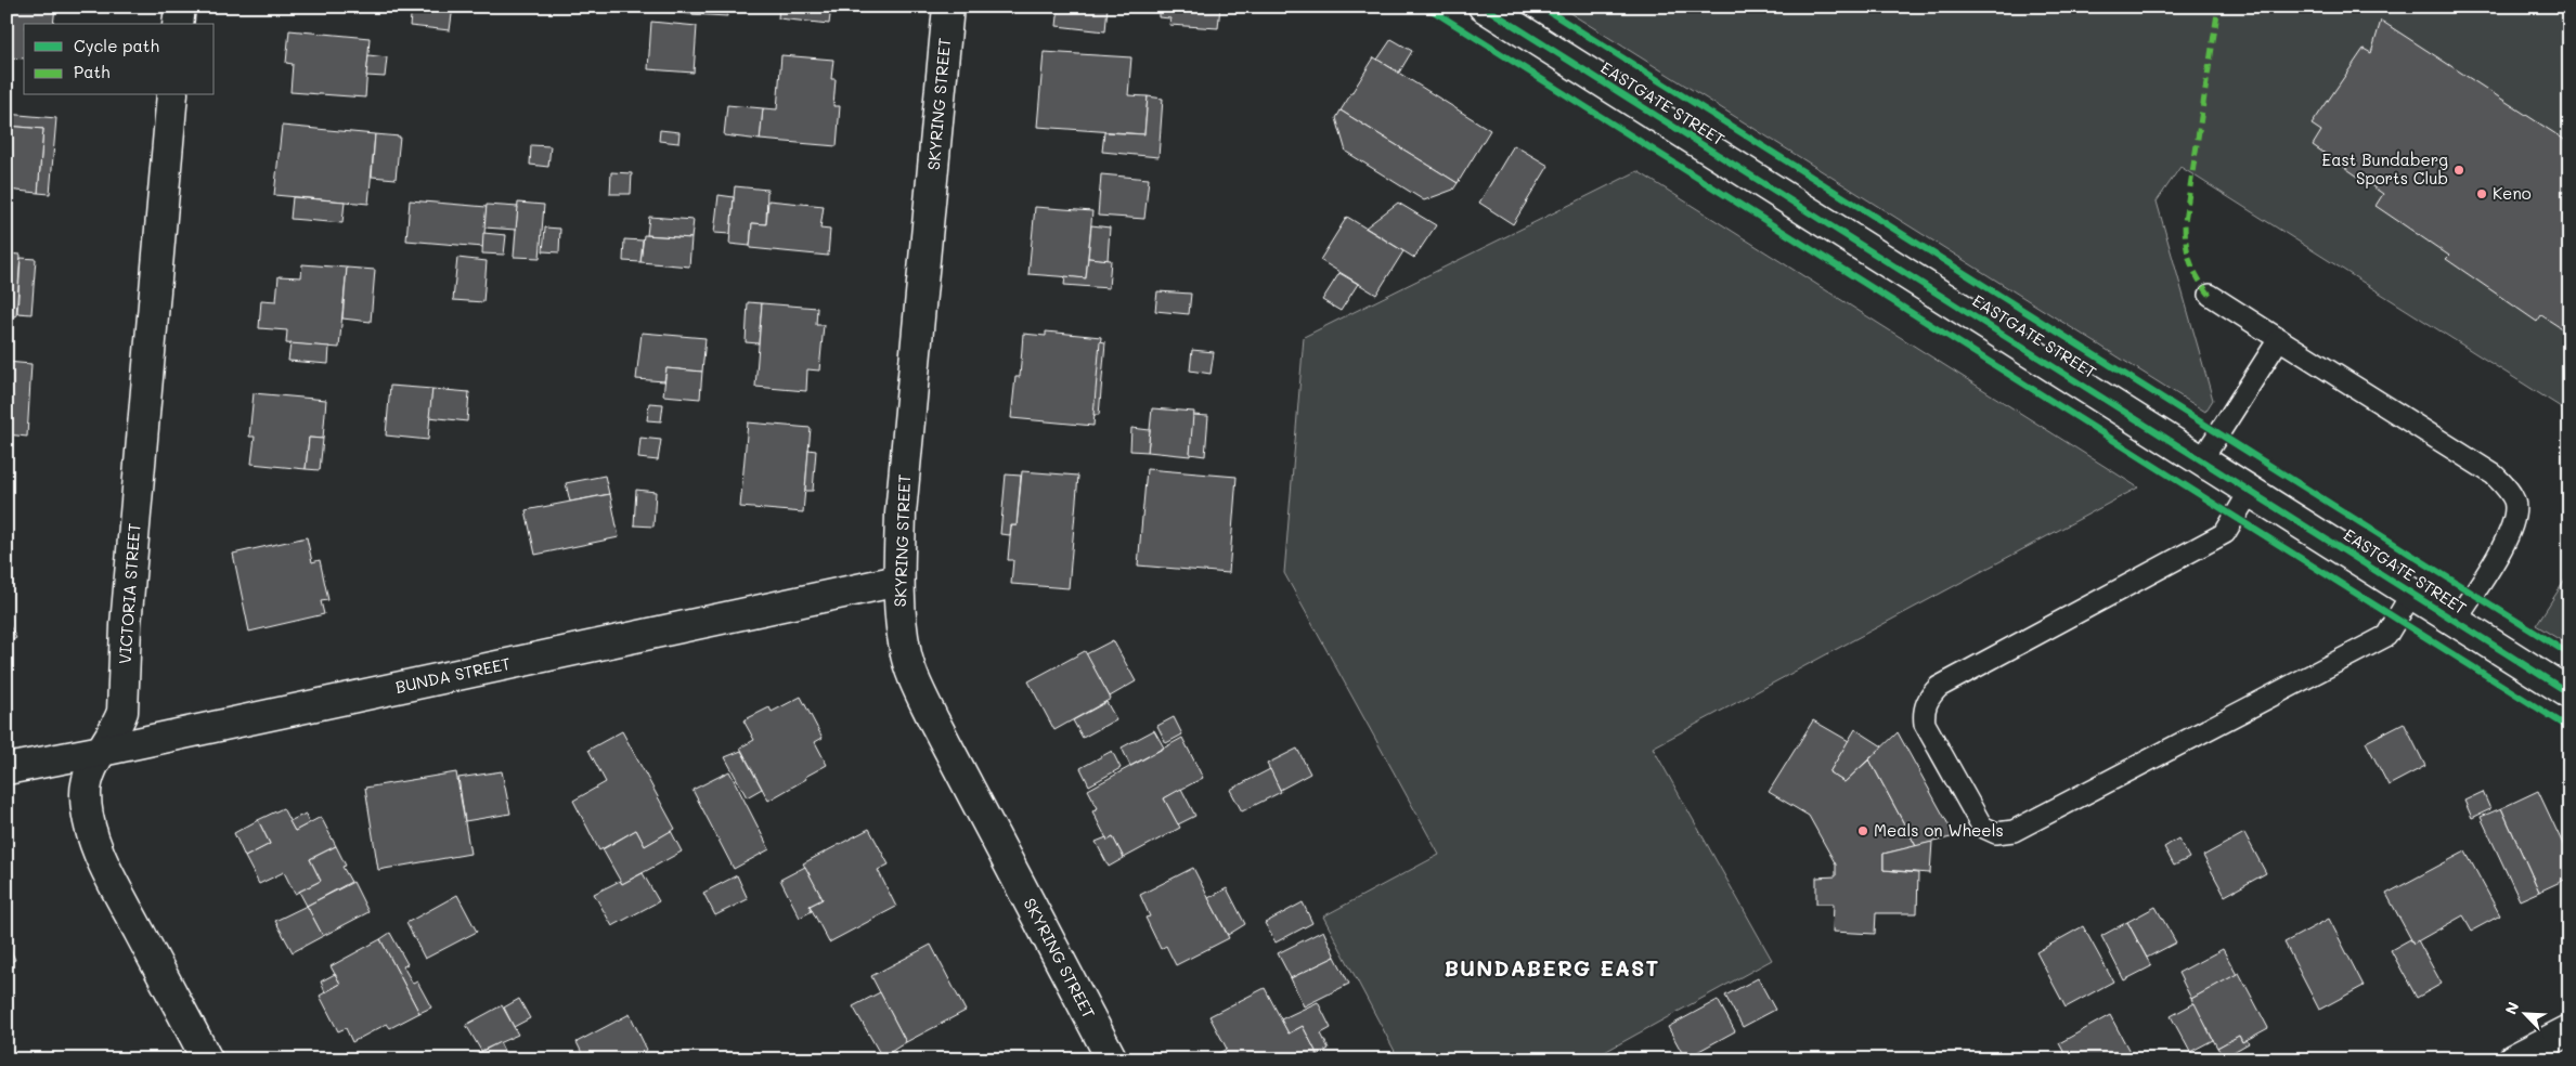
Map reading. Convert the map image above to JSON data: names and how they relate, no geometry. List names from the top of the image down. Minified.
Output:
{"streets":{"street":["SKYRING STREET","EASTGATE STREET","VICTORIA STREET","BUNDA STREET"]},"crossings":[["SKYRING STREET","BUNDA STREET"],["VICTORIA STREET","BUNDA STREET"]],"districts":["BUNDABERG EAST"],"places":["East Bundaberg Sports Club","Keno","Meals on Wheels"],"legend":["Cycle path","Path"],"north":"top left"}
